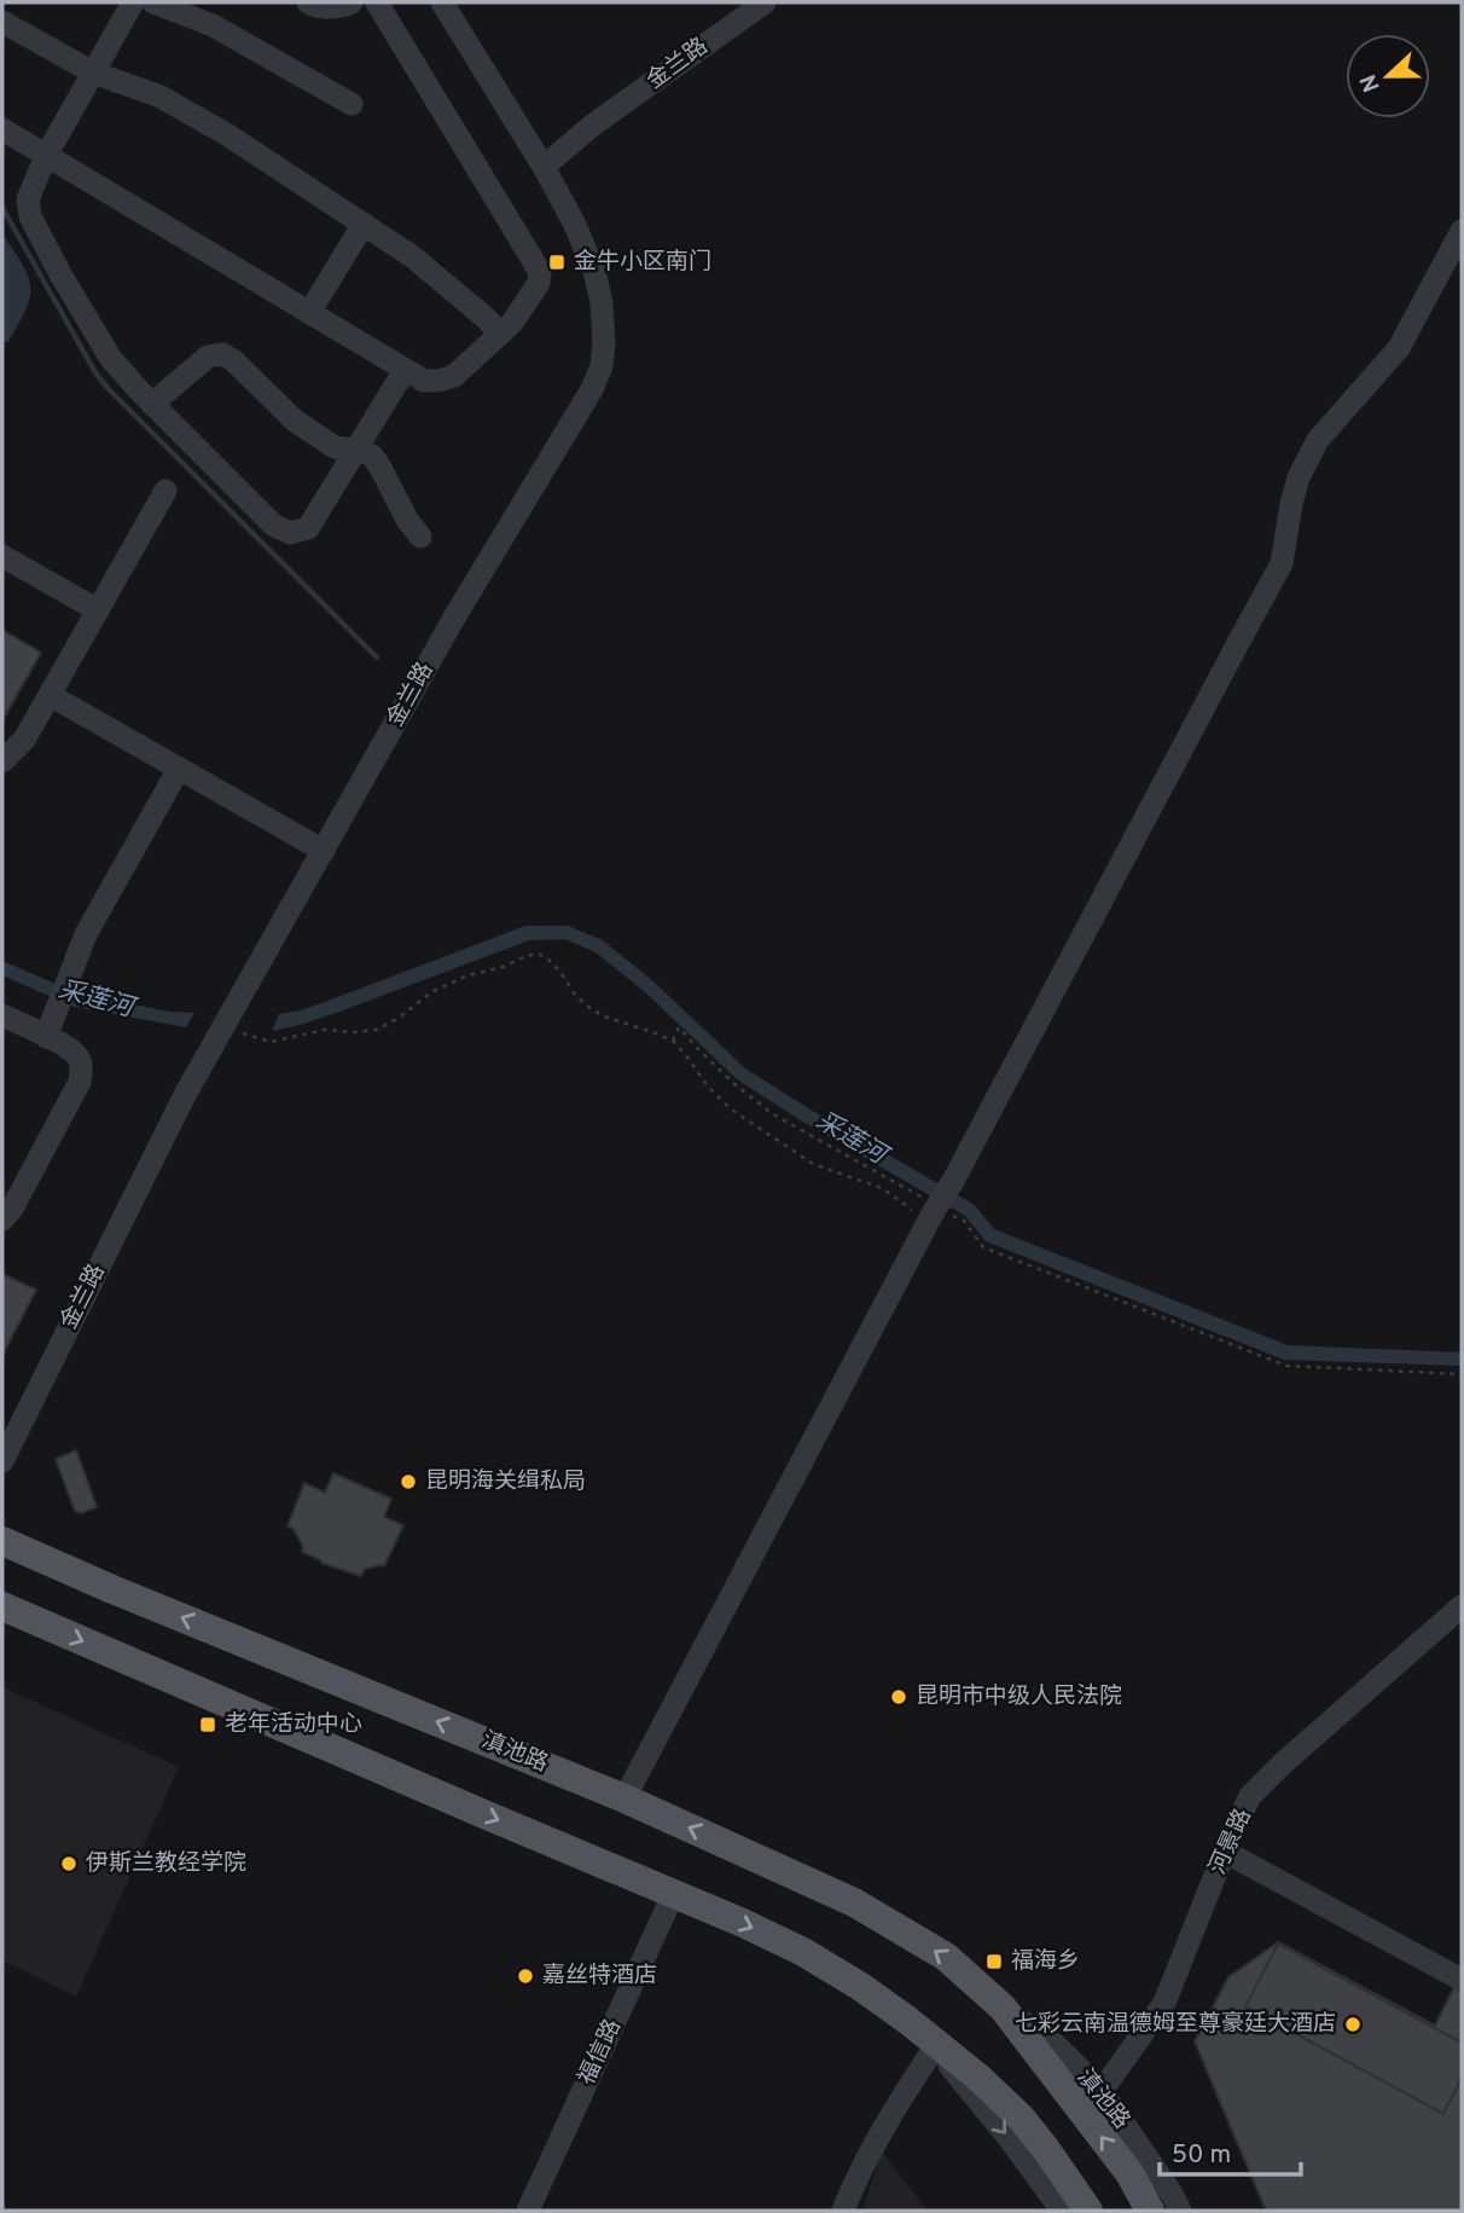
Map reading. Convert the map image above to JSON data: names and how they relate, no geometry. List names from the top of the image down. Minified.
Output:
{"streets":{"main road":["滇池路"],"street":["金兰路","河景路","福信路"]},"crossings":[["滇池路","河景路"]],"water":["采莲河"],"places":{"transit":["金牛小区南门","老年活动中心","福海乡"],"other":["昆明海关缉私局","昆明市中级人民法院","伊斯兰教经学院","嘉丝特酒店","七彩云南温德姆至尊豪廷大酒店"]},"scale_bar":"50 m","north":"left"}
